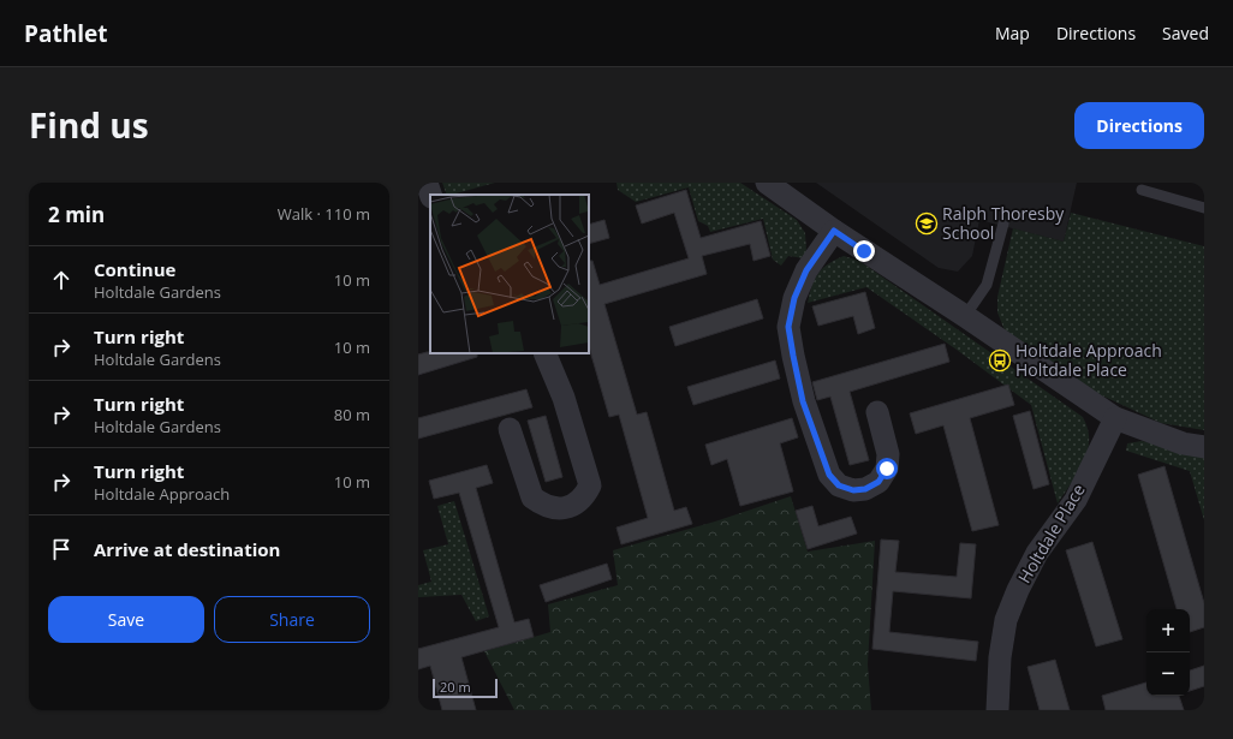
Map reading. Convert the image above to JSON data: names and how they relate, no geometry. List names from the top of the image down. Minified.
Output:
{"streets":{"street":["Holtdale Place"]},"places":{"school or university":["Ralph Thoresby School"],"bus stop":["Holtdale Approach Holtdale Place"]},"scale_bar":"20 m","page":{"header":"Pathlet","nav":["Map","Directions","Saved"],"title":"Find us","buttons":["Directions",["Save","Share"]],"heading":["2 min","Walk · 110 m"],"list":[["Continue","Holtdale Gardens","10 m"],["Turn right","Holtdale Gardens","10 m"],["Turn right","Holtdale Gardens","80 m"],["Turn right","Holtdale Approach","10 m"],"Arrive at destination"],"map_buttons":["+","−"],"scale":"20 m"}}
